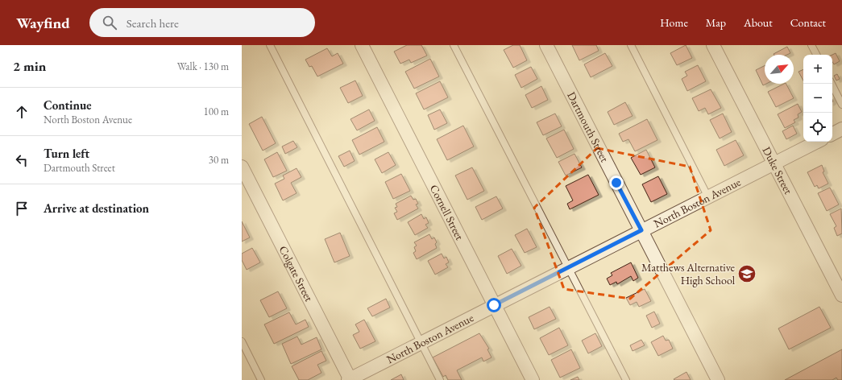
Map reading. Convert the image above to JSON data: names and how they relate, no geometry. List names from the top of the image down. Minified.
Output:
{"streets":{"street":["Dartmouth Street","Duke Street","North Boston Avenue","Cornell Street","Colgate Street"]},"crossings":[["Dartmouth Street","North Boston Avenue"],["Duke Street","North Boston Avenue"],["North Boston Avenue","Cornell Street"],["North Boston Avenue","Colgate Street"]],"places":{"school or university":["Matthews Alternative High School"]},"north":"top right","page":{"header":"Wayfind","search":"Search here","nav":["Home","Map","About","Contact"],"heading":["2 min","Walk · 130 m"],"map_buttons":["+","−"],"list":[["Continue","North Boston Avenue","100 m"],["Turn left","Dartmouth Street","30 m"],"Arrive at destination"]}}
